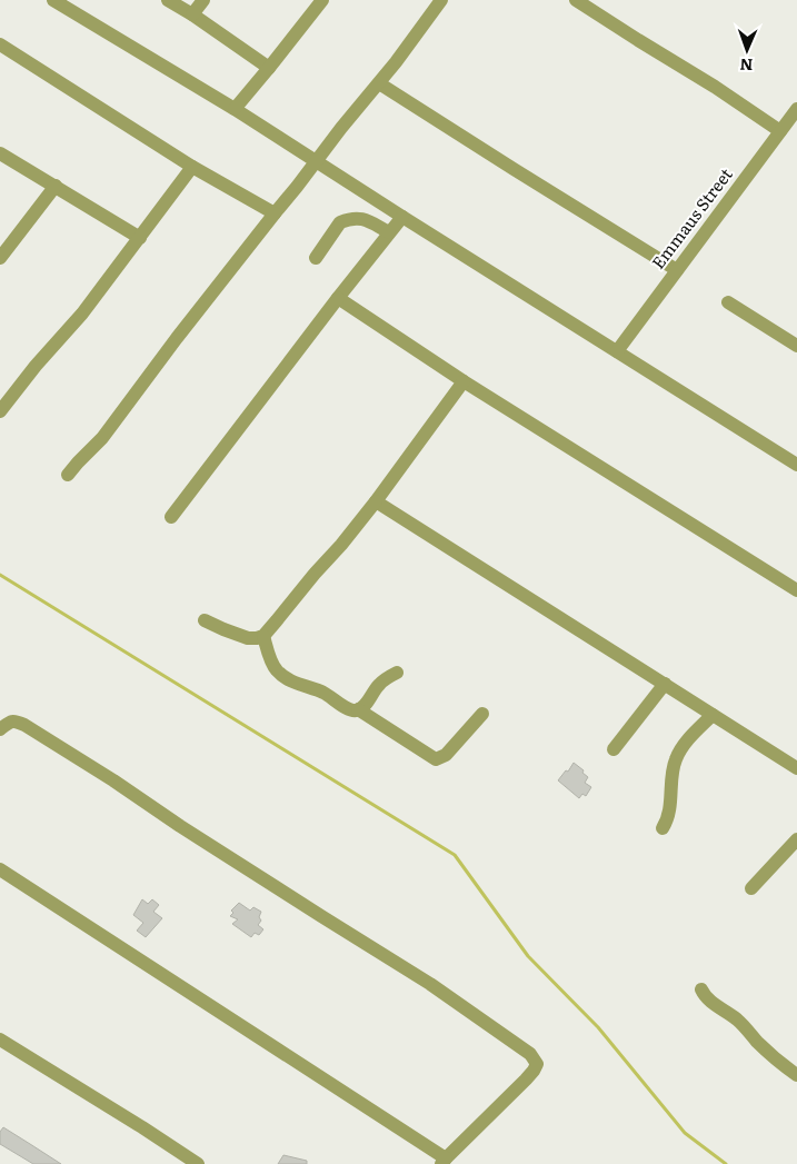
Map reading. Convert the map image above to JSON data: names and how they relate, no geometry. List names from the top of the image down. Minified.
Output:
{"streets":{"street":["Emmaus Street"]},"north":"bottom"}
